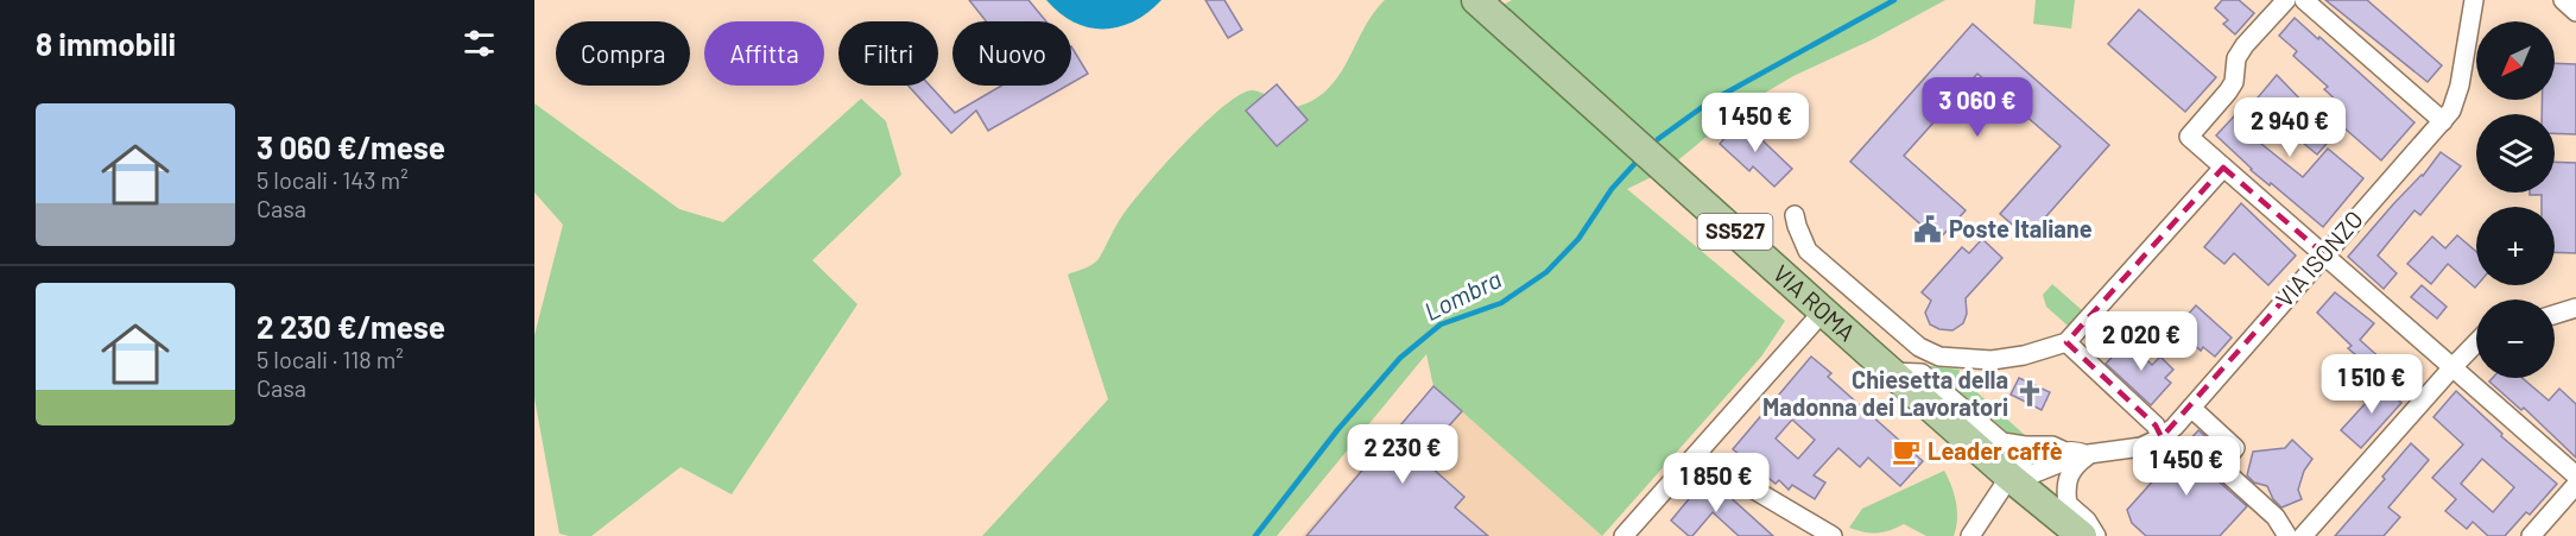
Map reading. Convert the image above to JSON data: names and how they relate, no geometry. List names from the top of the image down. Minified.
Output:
{"streets":{"main road":["SS527","VIA ROMA"],"street":["VIA ISONZO"]},"crossings":[["VIA ISONZO","VIA ROMA"]],"water":["Lombra"],"places":{"public building":["Poste Italiane"],"church":["Chiesetta della Madonna dei Lavoratori"],"cafe":["Leader caffè"]},"north":"bottom left","page":{"heading":"8 immobili","map_buttons":["+","−"],"chip":["Compra","Affitta","Filtri","Nuovo"],"price":["3 060 €","1 450 €","2 940 €","2 020 €","1 510 €","2 230 €","1 450 €","1 850 €"],"list":[{"name":"3 060 €/mese","note":"5 locali · 143 m² · Casa"},{"name":"2 230 €/mese","note":"5 locali · 118 m² · Casa"}]}}
